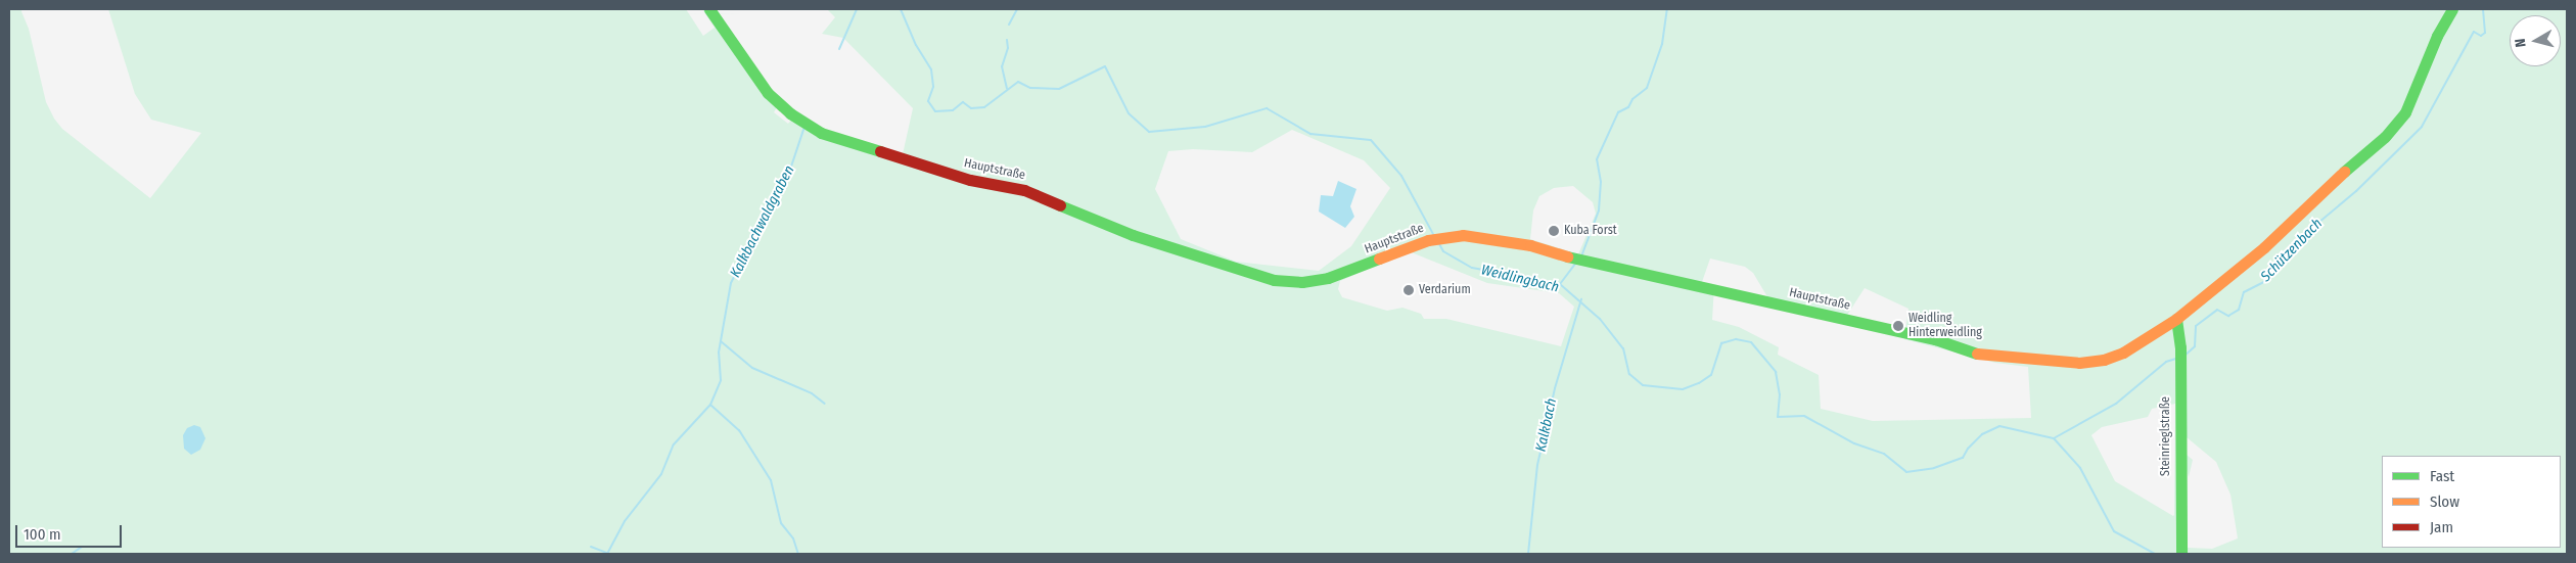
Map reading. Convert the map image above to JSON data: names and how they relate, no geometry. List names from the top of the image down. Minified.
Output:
{"streets":{"main road":["Hauptstraße","Steinrieglstraße"]},"crossings":[["Hauptstraße","Steinrieglstraße"]],"water":["Kalkbachwaldgraben","Schützenbach","Weidlingbach","Kalkbach"],"places":["Kuba Forst","Verdarium","Weidling Hinterweidling"],"legend":["Fast","Slow","Jam"],"scale_bar":"100 m","north":"left"}
